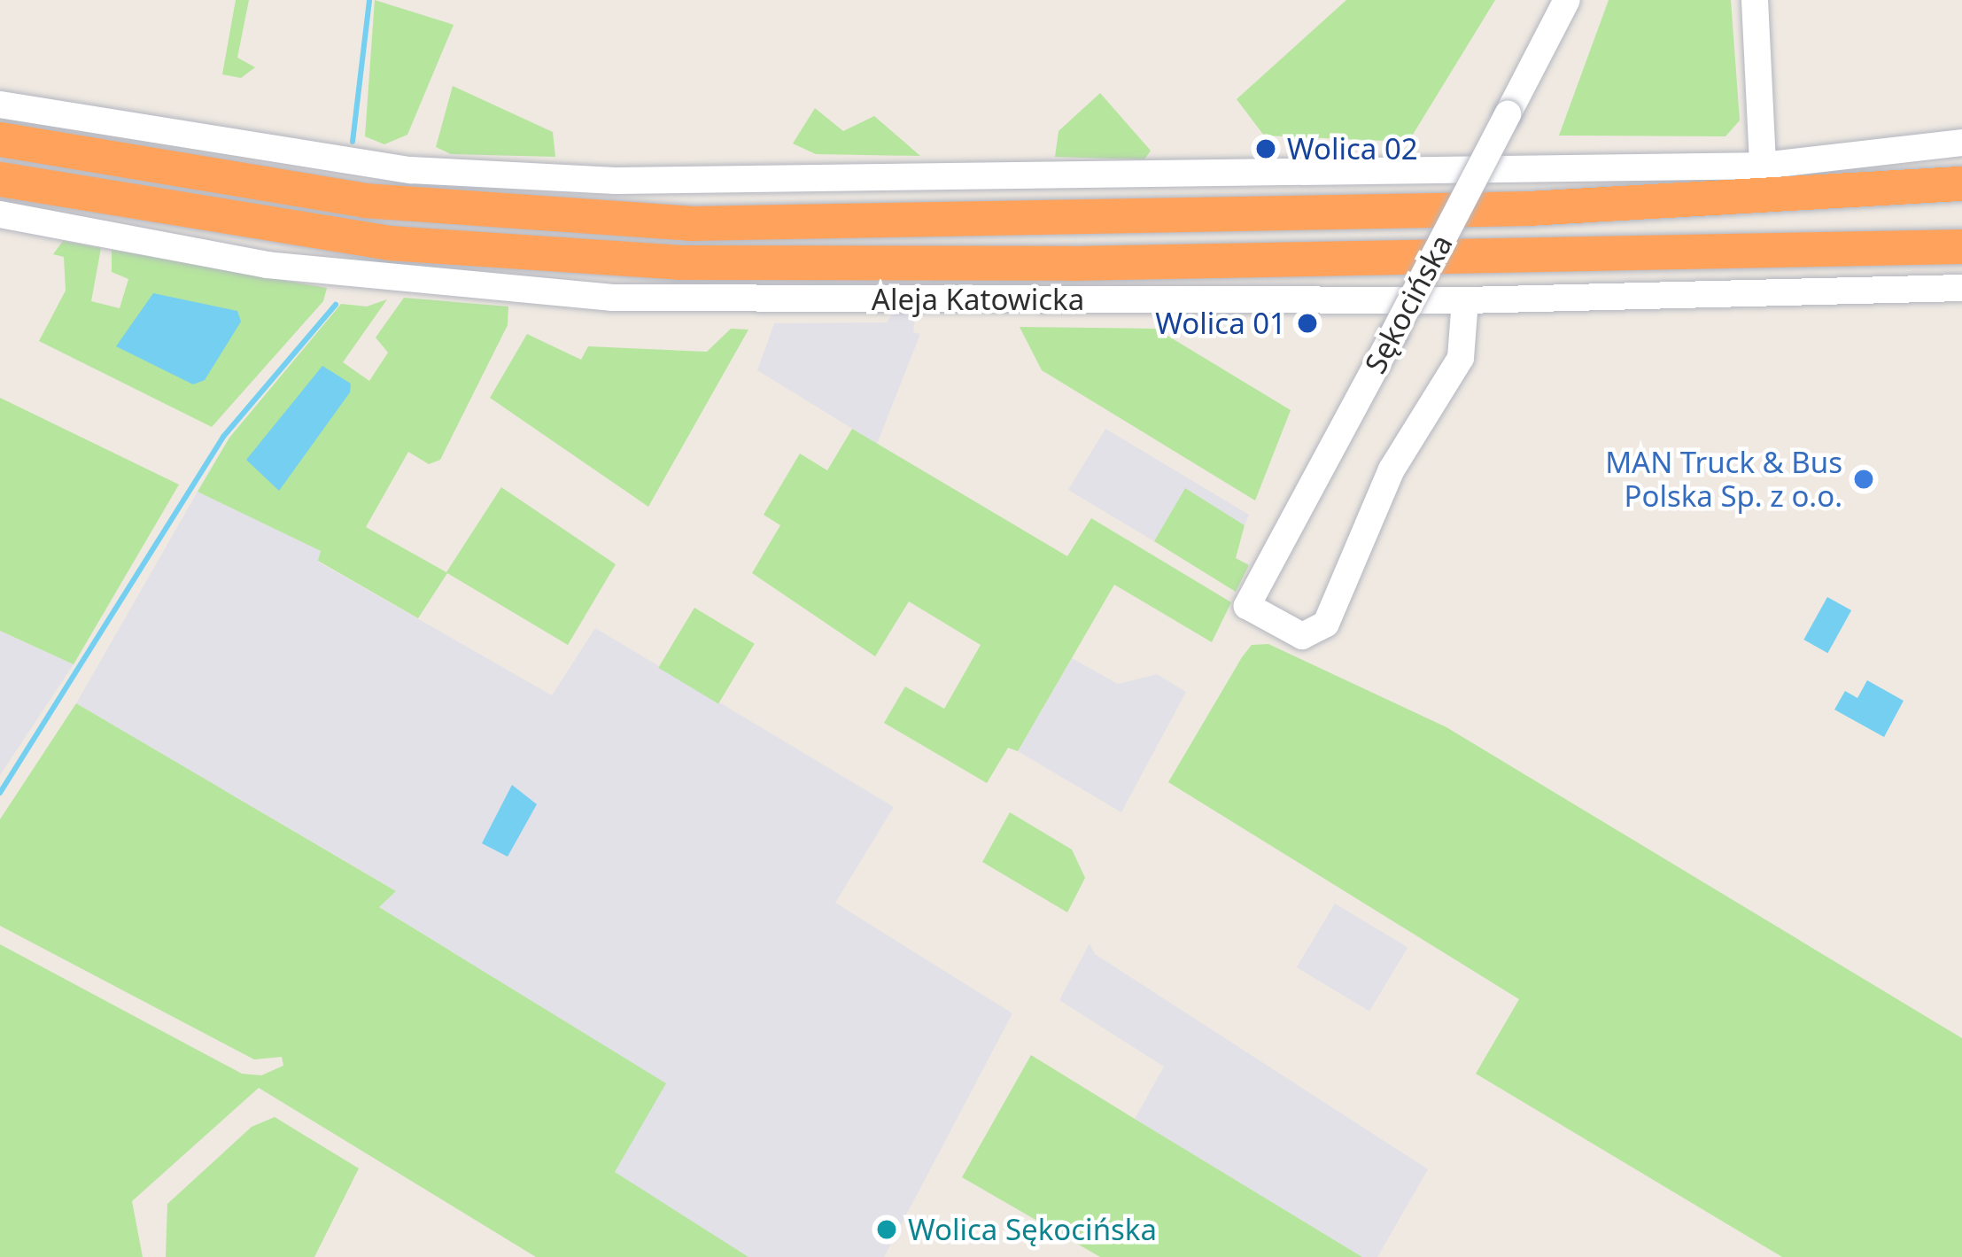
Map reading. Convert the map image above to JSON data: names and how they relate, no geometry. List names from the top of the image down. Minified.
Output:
{"streets":{"street":["Aleja Katowicka","Sękocińska"]},"crossings":[["Aleja Katowicka","Sękocińska"]],"places":["Wolica 02","Wolica 01","MAN Truck & Bus Polska Sp. z o.o.","Wolica Sękocińska"]}
